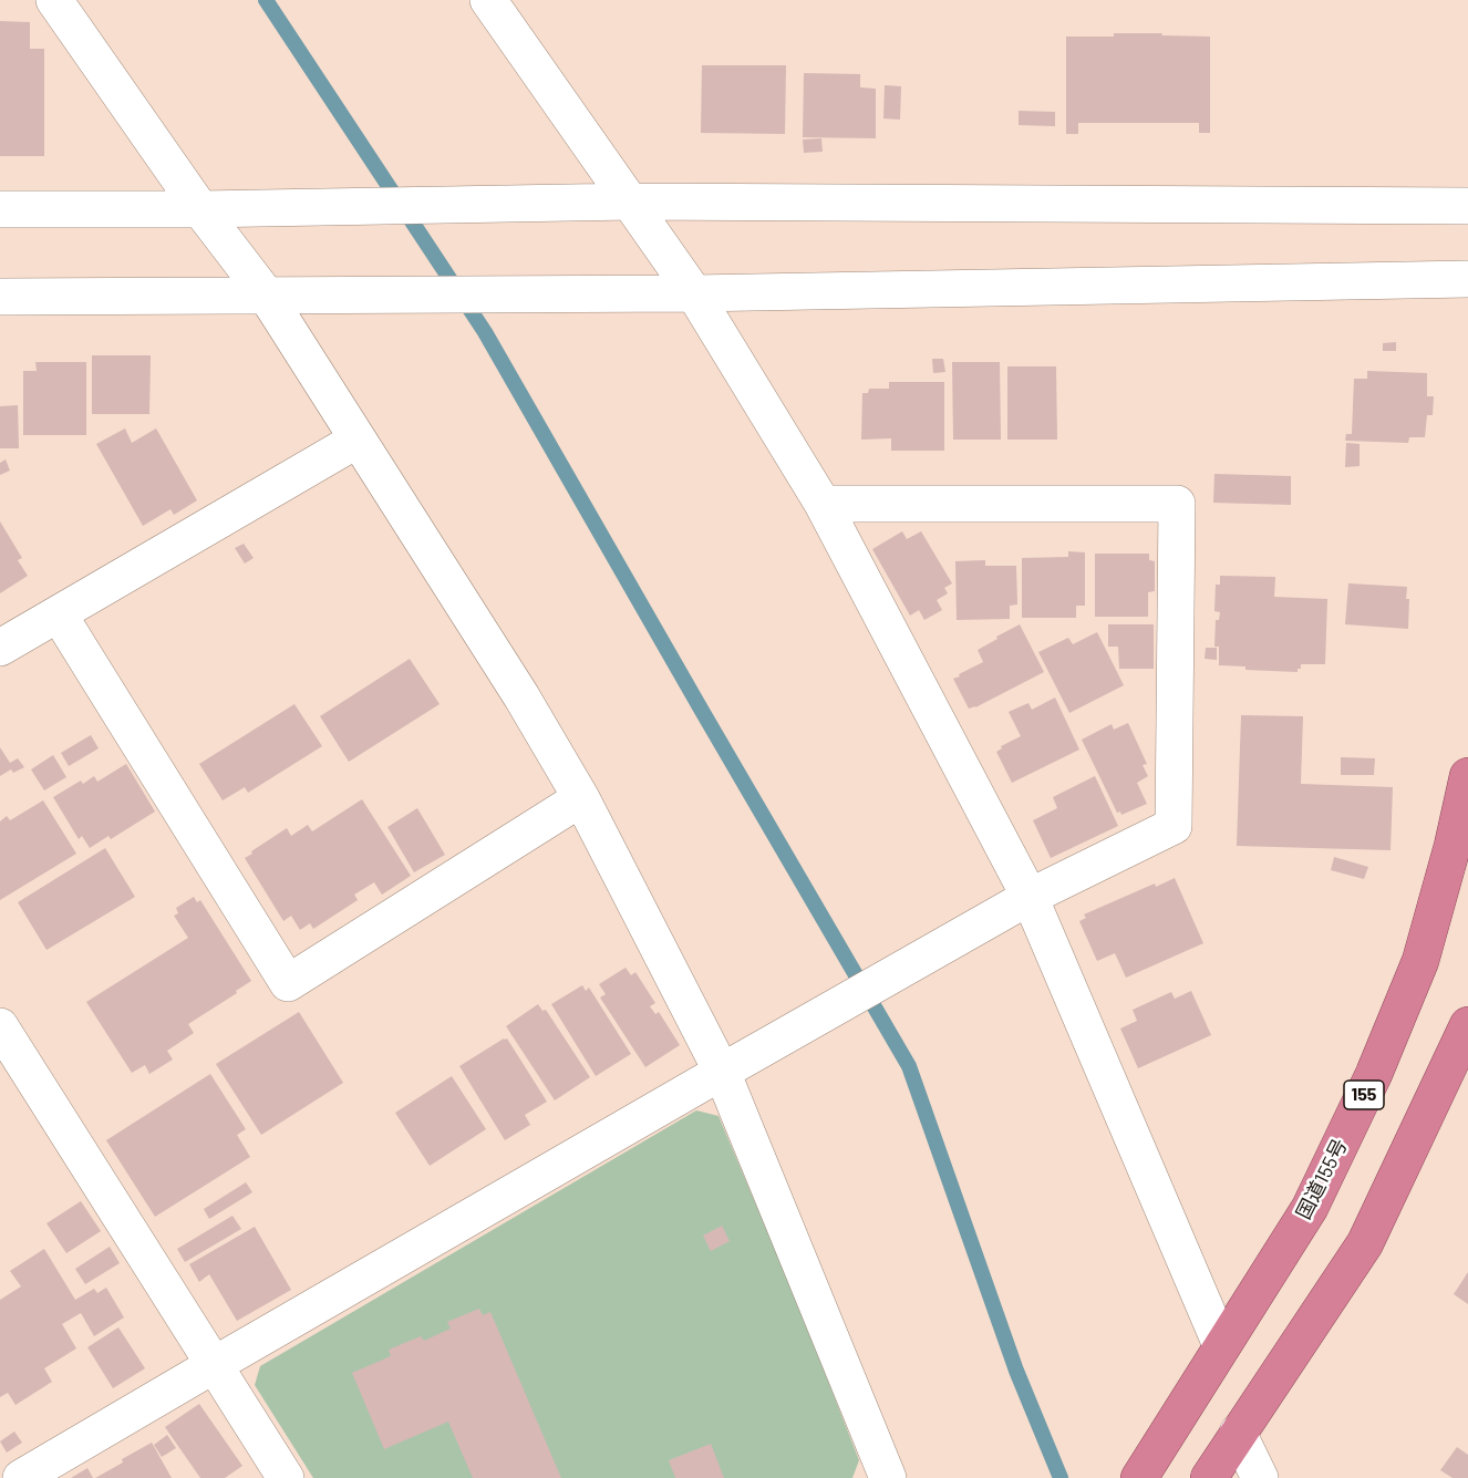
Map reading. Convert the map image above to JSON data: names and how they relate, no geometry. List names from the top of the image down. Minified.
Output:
{"streets":{"highway":["155","国道155号"]}}
